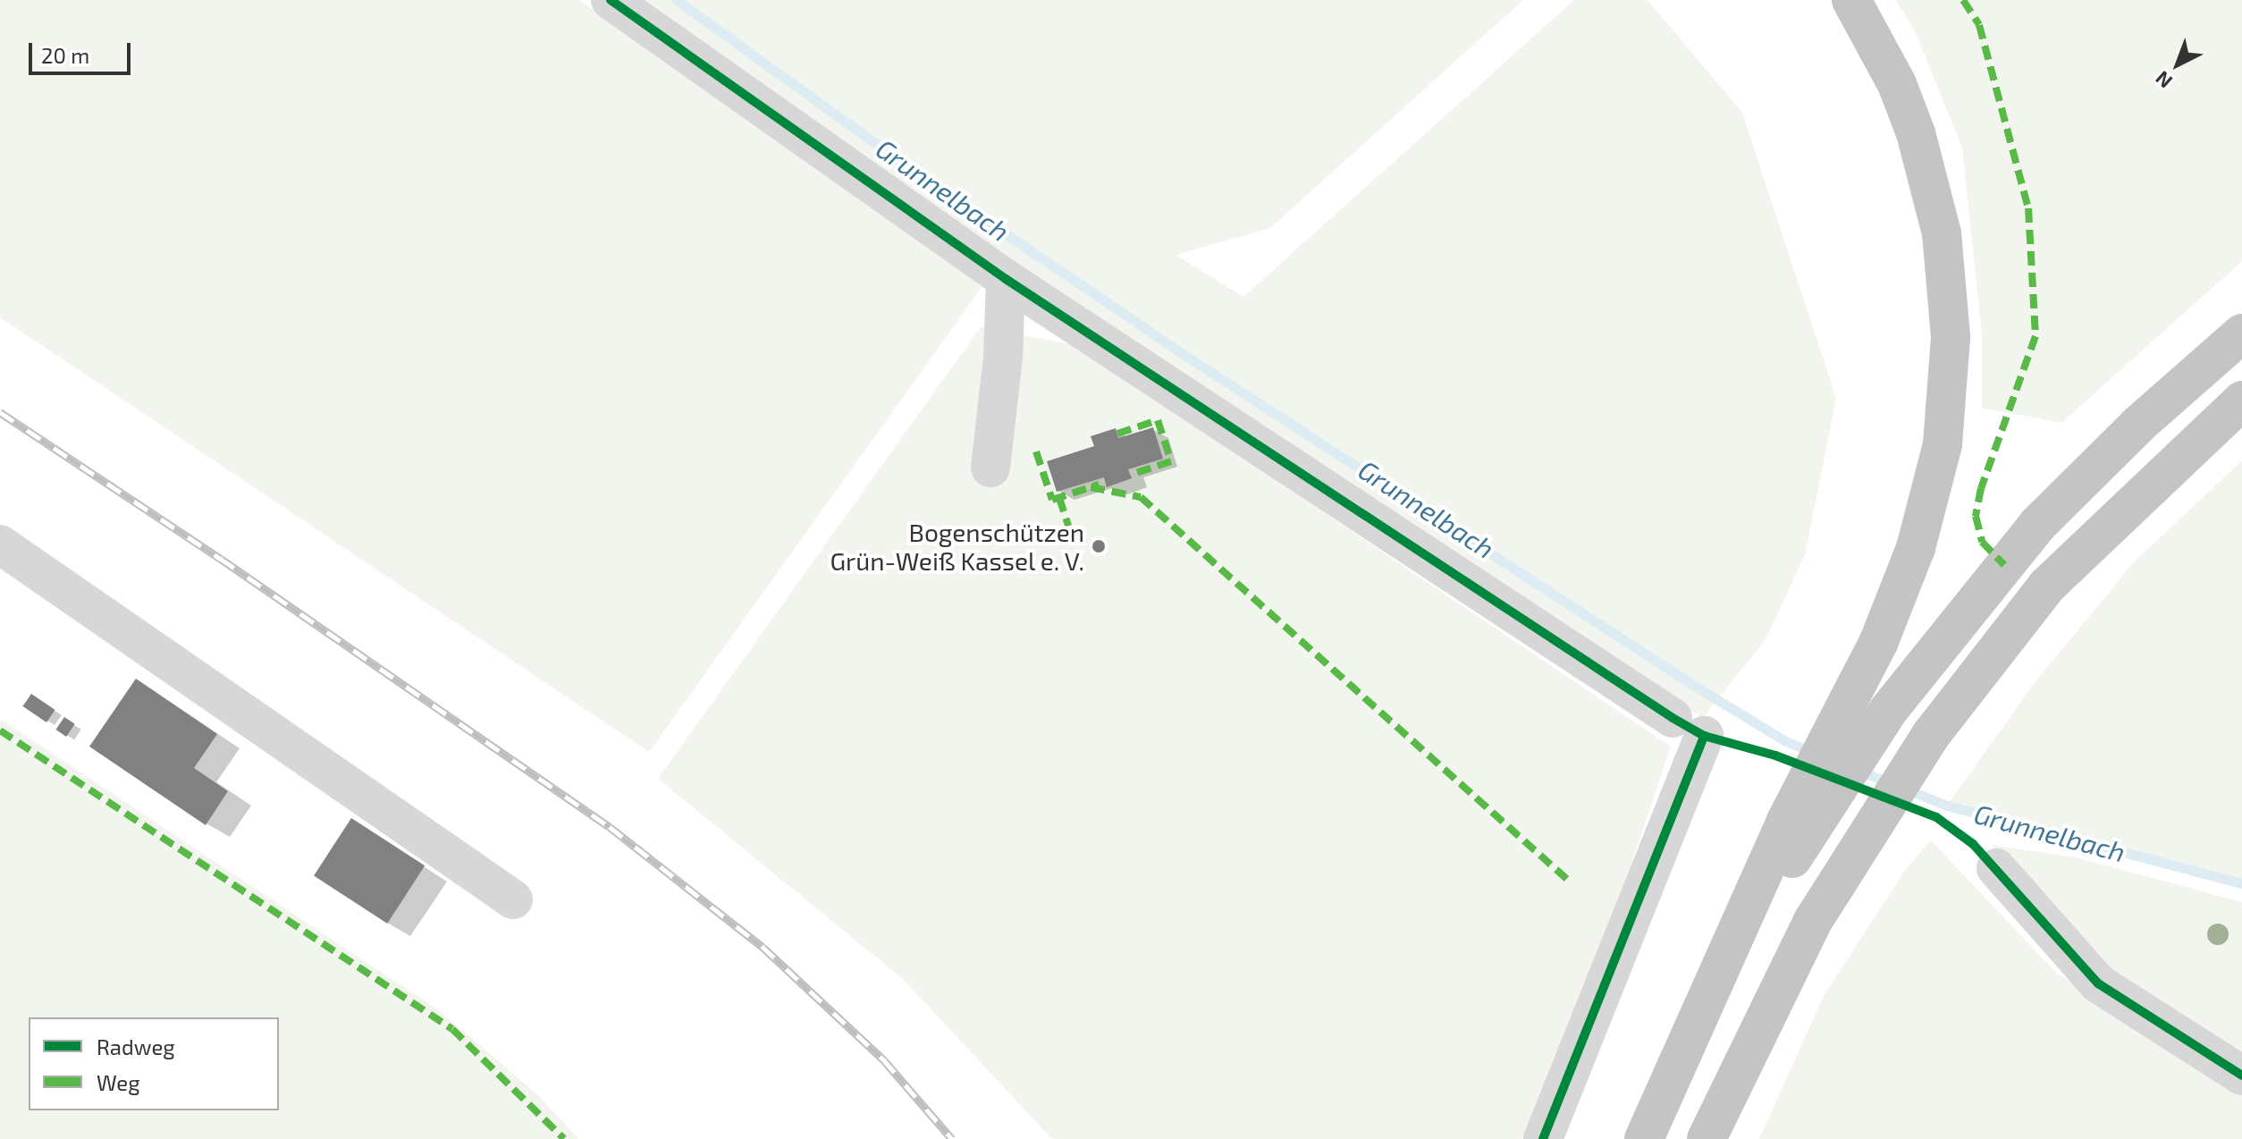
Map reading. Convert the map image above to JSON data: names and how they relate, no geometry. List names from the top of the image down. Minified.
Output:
{"water":["Grunnelbach"],"places":["Bogenschützen Grün-Weiß Kassel e. V."],"legend":["Radweg","Weg"],"scale_bar":"20 m","north":"bottom left"}
